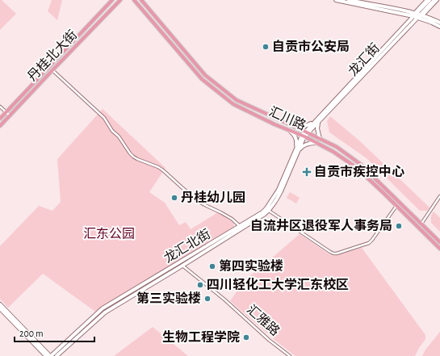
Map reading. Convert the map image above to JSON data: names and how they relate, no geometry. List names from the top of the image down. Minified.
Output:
{"streets":{"main road":["丹桂北大街","龙汇街","汇川路","龙汇北街"],"street":["汇雅路"]},"crossings":[["龙汇街","汇川路"],["龙汇街","龙汇北街"],["汇川路","龙汇北街"],["龙汇北街","汇雅路"]],"parks":["汇东公园"],"places":{"other":["自贡市公安局","丹桂幼儿园","自流井区退役军人事务局","第四实验楼","四川轻化工大学汇东校区","第三实验楼","生物工程学院"],"health":["自贡市疾控中心"]},"scale_bar":"200 m"}
